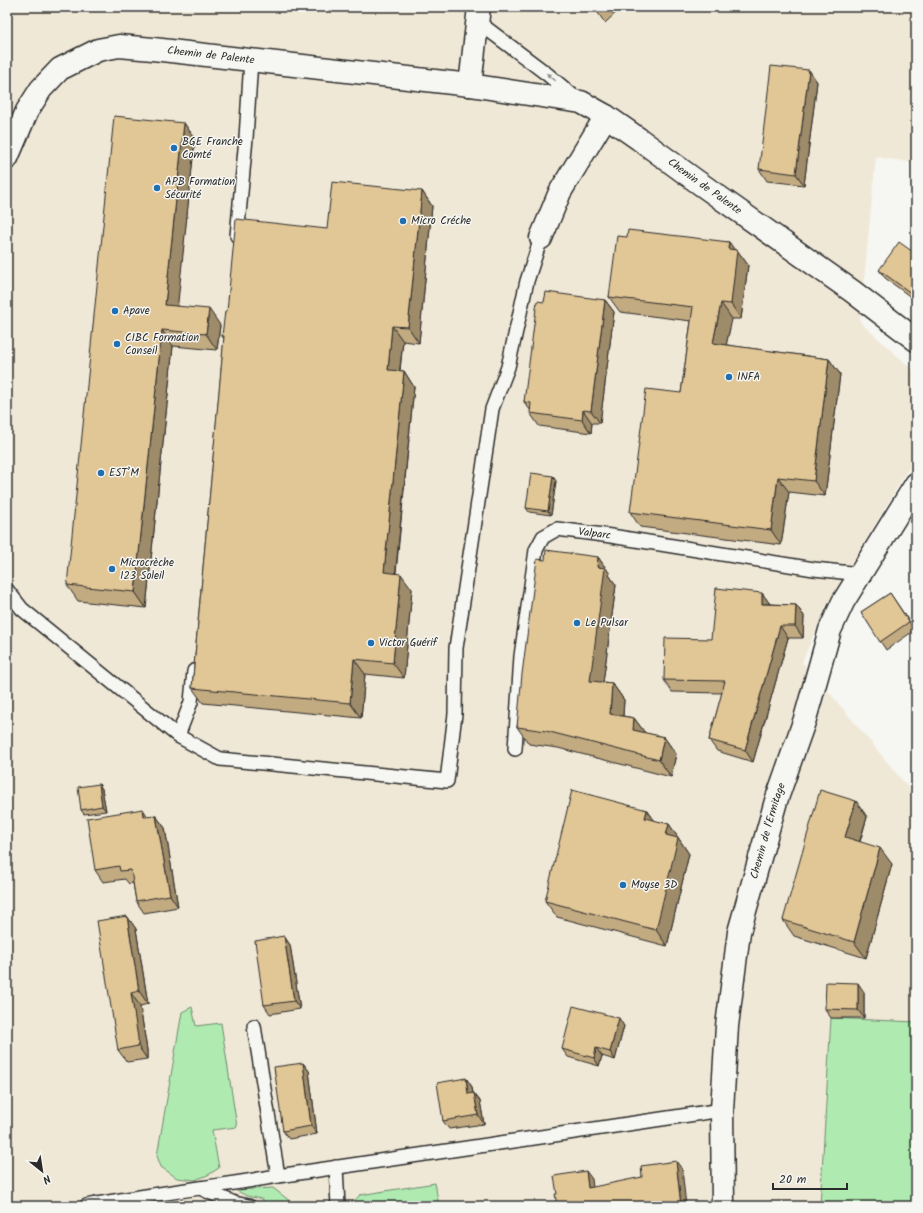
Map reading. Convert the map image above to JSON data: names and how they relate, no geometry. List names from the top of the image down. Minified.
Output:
{"streets":{"street":["Chemin de Palente","Chemin de l'Ermitage"],"lane":["Valparc"]},"crossings":[["Valparc","Chemin de l'Ermitage"]],"places":["BGE Franche Comté","APB Formation Sécurité","Micro Créche","Apave","CIBC Formation Conseil","INFA","EST’M","Microcrèche 123 Soleil","Le Pulsar","Victor Guérif","Moyse 3D"],"scale_bar":"20 m","north":"bottom right"}
